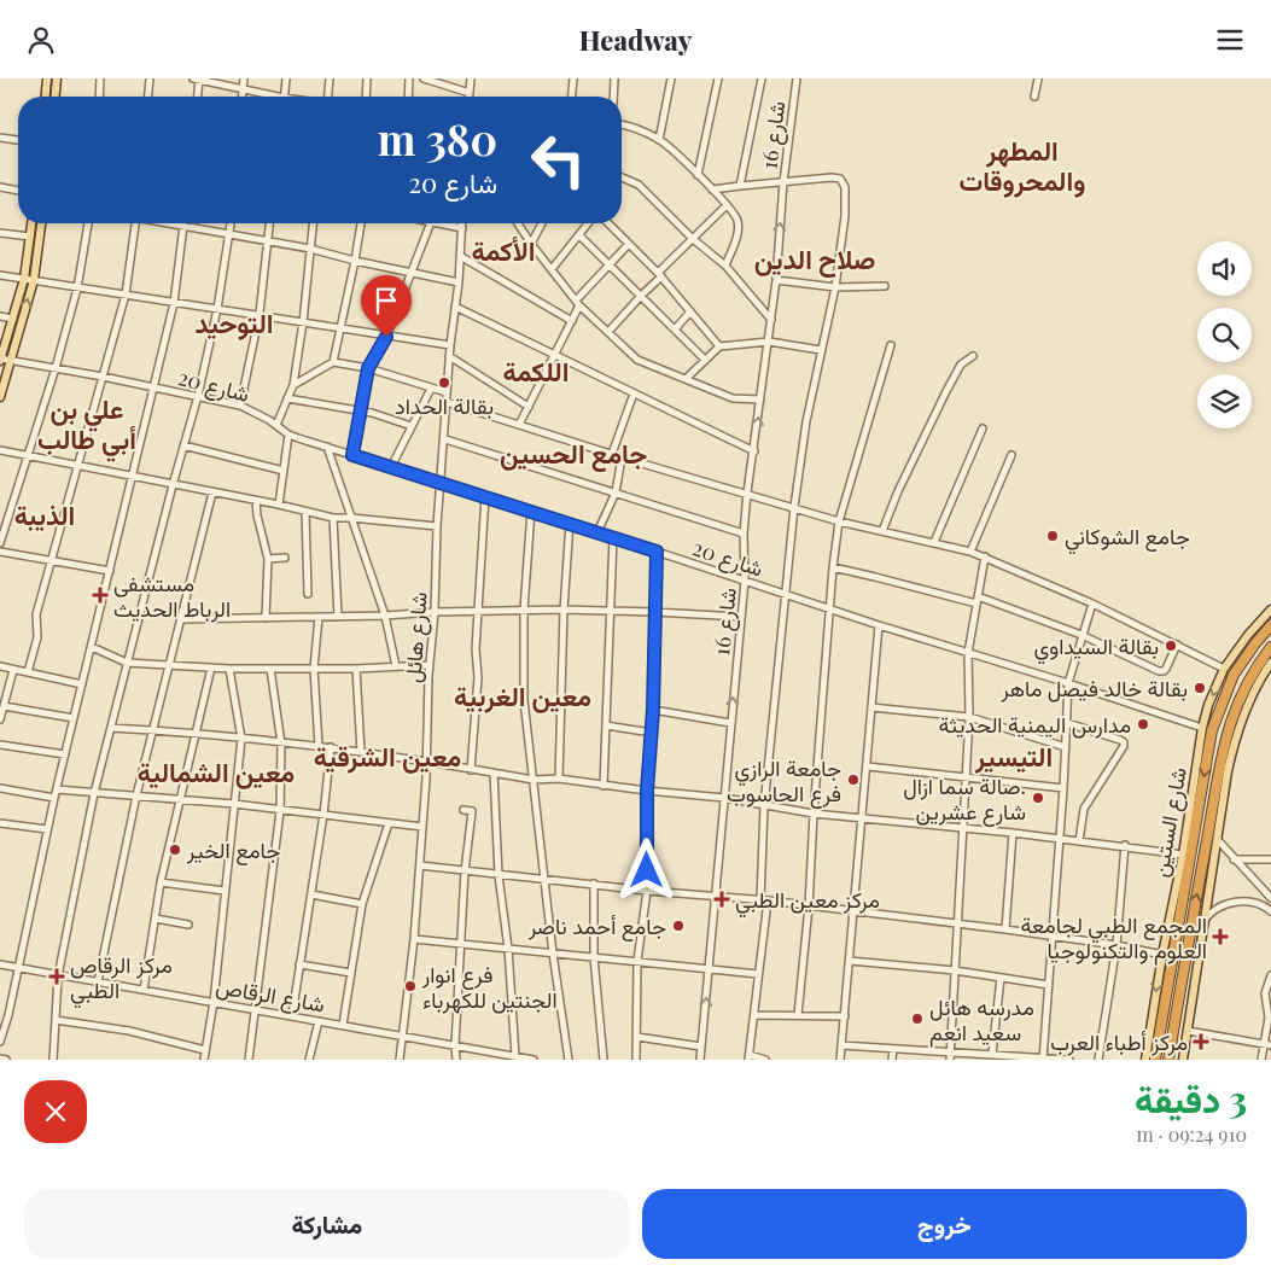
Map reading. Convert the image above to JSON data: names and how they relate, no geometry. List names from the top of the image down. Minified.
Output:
{"streets":{"highway":["شارع الستين"],"street":["شارع 16","شارع 20","شارع هائل","شارع الرقاص"]},"crossings":[["شارع 16","شارع 20"],["شارع 20","شارع هائل"],["شارع 20","شارع الستين"],["شارع هائل","شارع الرقاص"]],"districts":["المطهر والمحروقات","الأكمة","صلاح الدين","التوحيد","اللكمة","علي بن أبي طالب","جامع الحسين","الذيبة","معين الغربية","معين الشرقية","التيسير","معين الشمالية"],"places":{"other":["بقالة الحداد","جامع الشوكاني","بقالة السيداوي","بقالة خالد فيصل ماهر","مدارس اليمنية الحديثة","جامعة الرازي فرع الحاسوب","صالة سما ازال. شارع عشرين","جامع الخير","جامع أحمد ناصر","فرع انوار الجنتين للكهرباء","مدرسه هائل سعيد انعم"],"health":["مستشفى الرباط الحديث","مركز معين الطبي","المجمع الطبي لجامعة العلوم والتكنولوجيا","مركز الرقاص الطبي","مركز أطباء العرب"]},"page":{"header":"Headway","turn":["380 m","شارع 20"],"heading":["3 دقيقة","910 m · 09:24"],"buttons":["خروج","مشاركة"]}}
